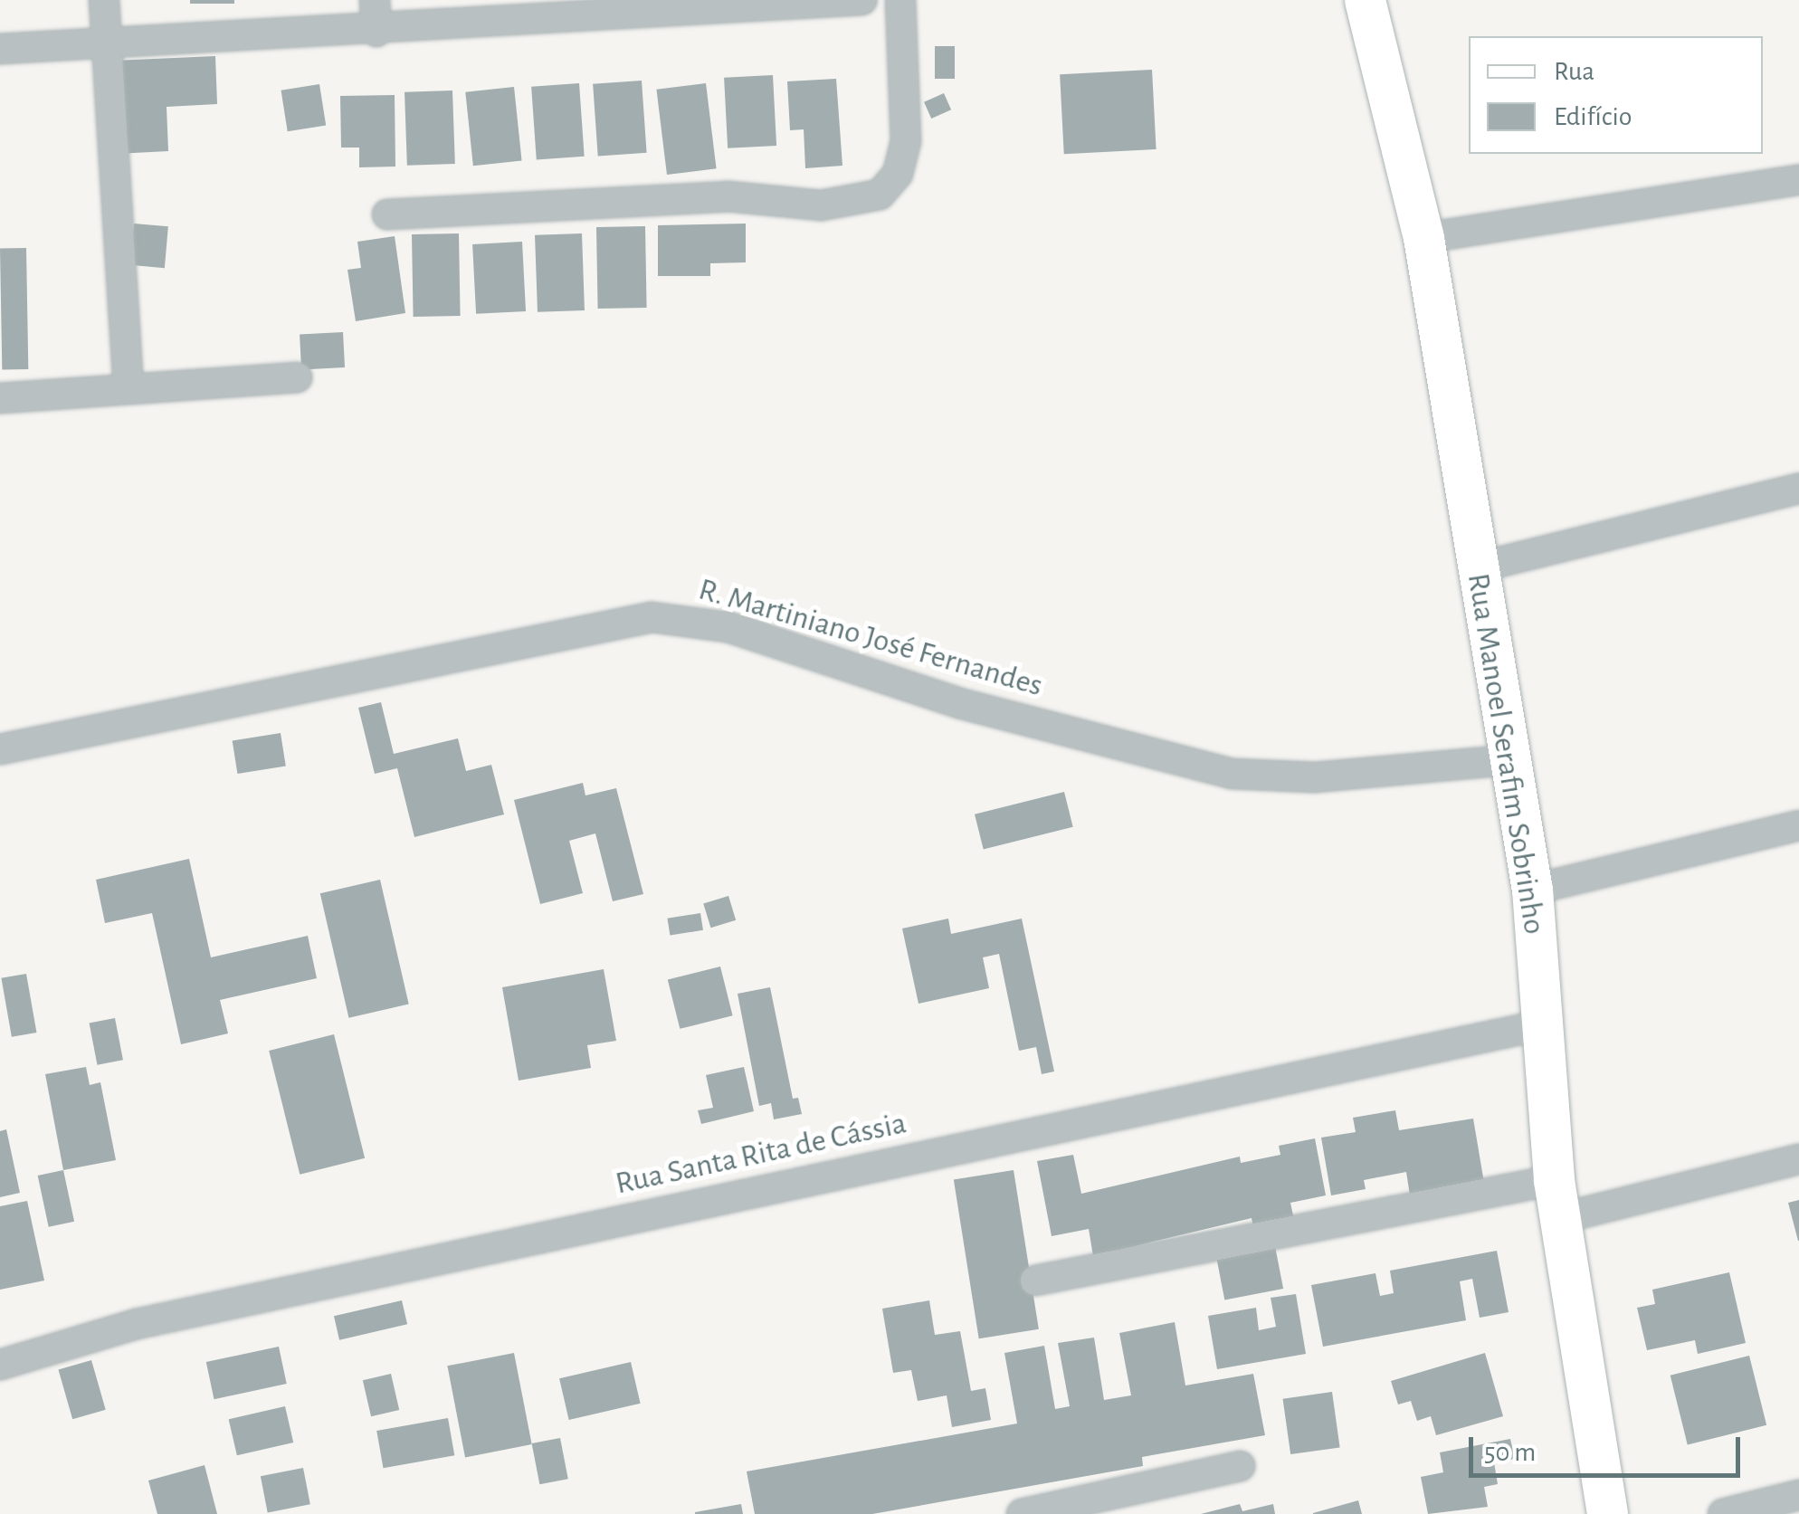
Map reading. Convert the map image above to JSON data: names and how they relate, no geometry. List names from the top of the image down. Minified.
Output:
{"streets":{"street":["R. Martiniano José Fernandes","Rua Manoel Serafim Sobrinho","Rua Santa Rita de Cássia"]},"crossings":[["R. Martiniano José Fernandes","Rua Manoel Serafim Sobrinho"],["Rua Manoel Serafim Sobrinho","Rua Santa Rita de Cássia"]],"legend":["Rua","Edifício"],"scale_bar":"50 m"}
